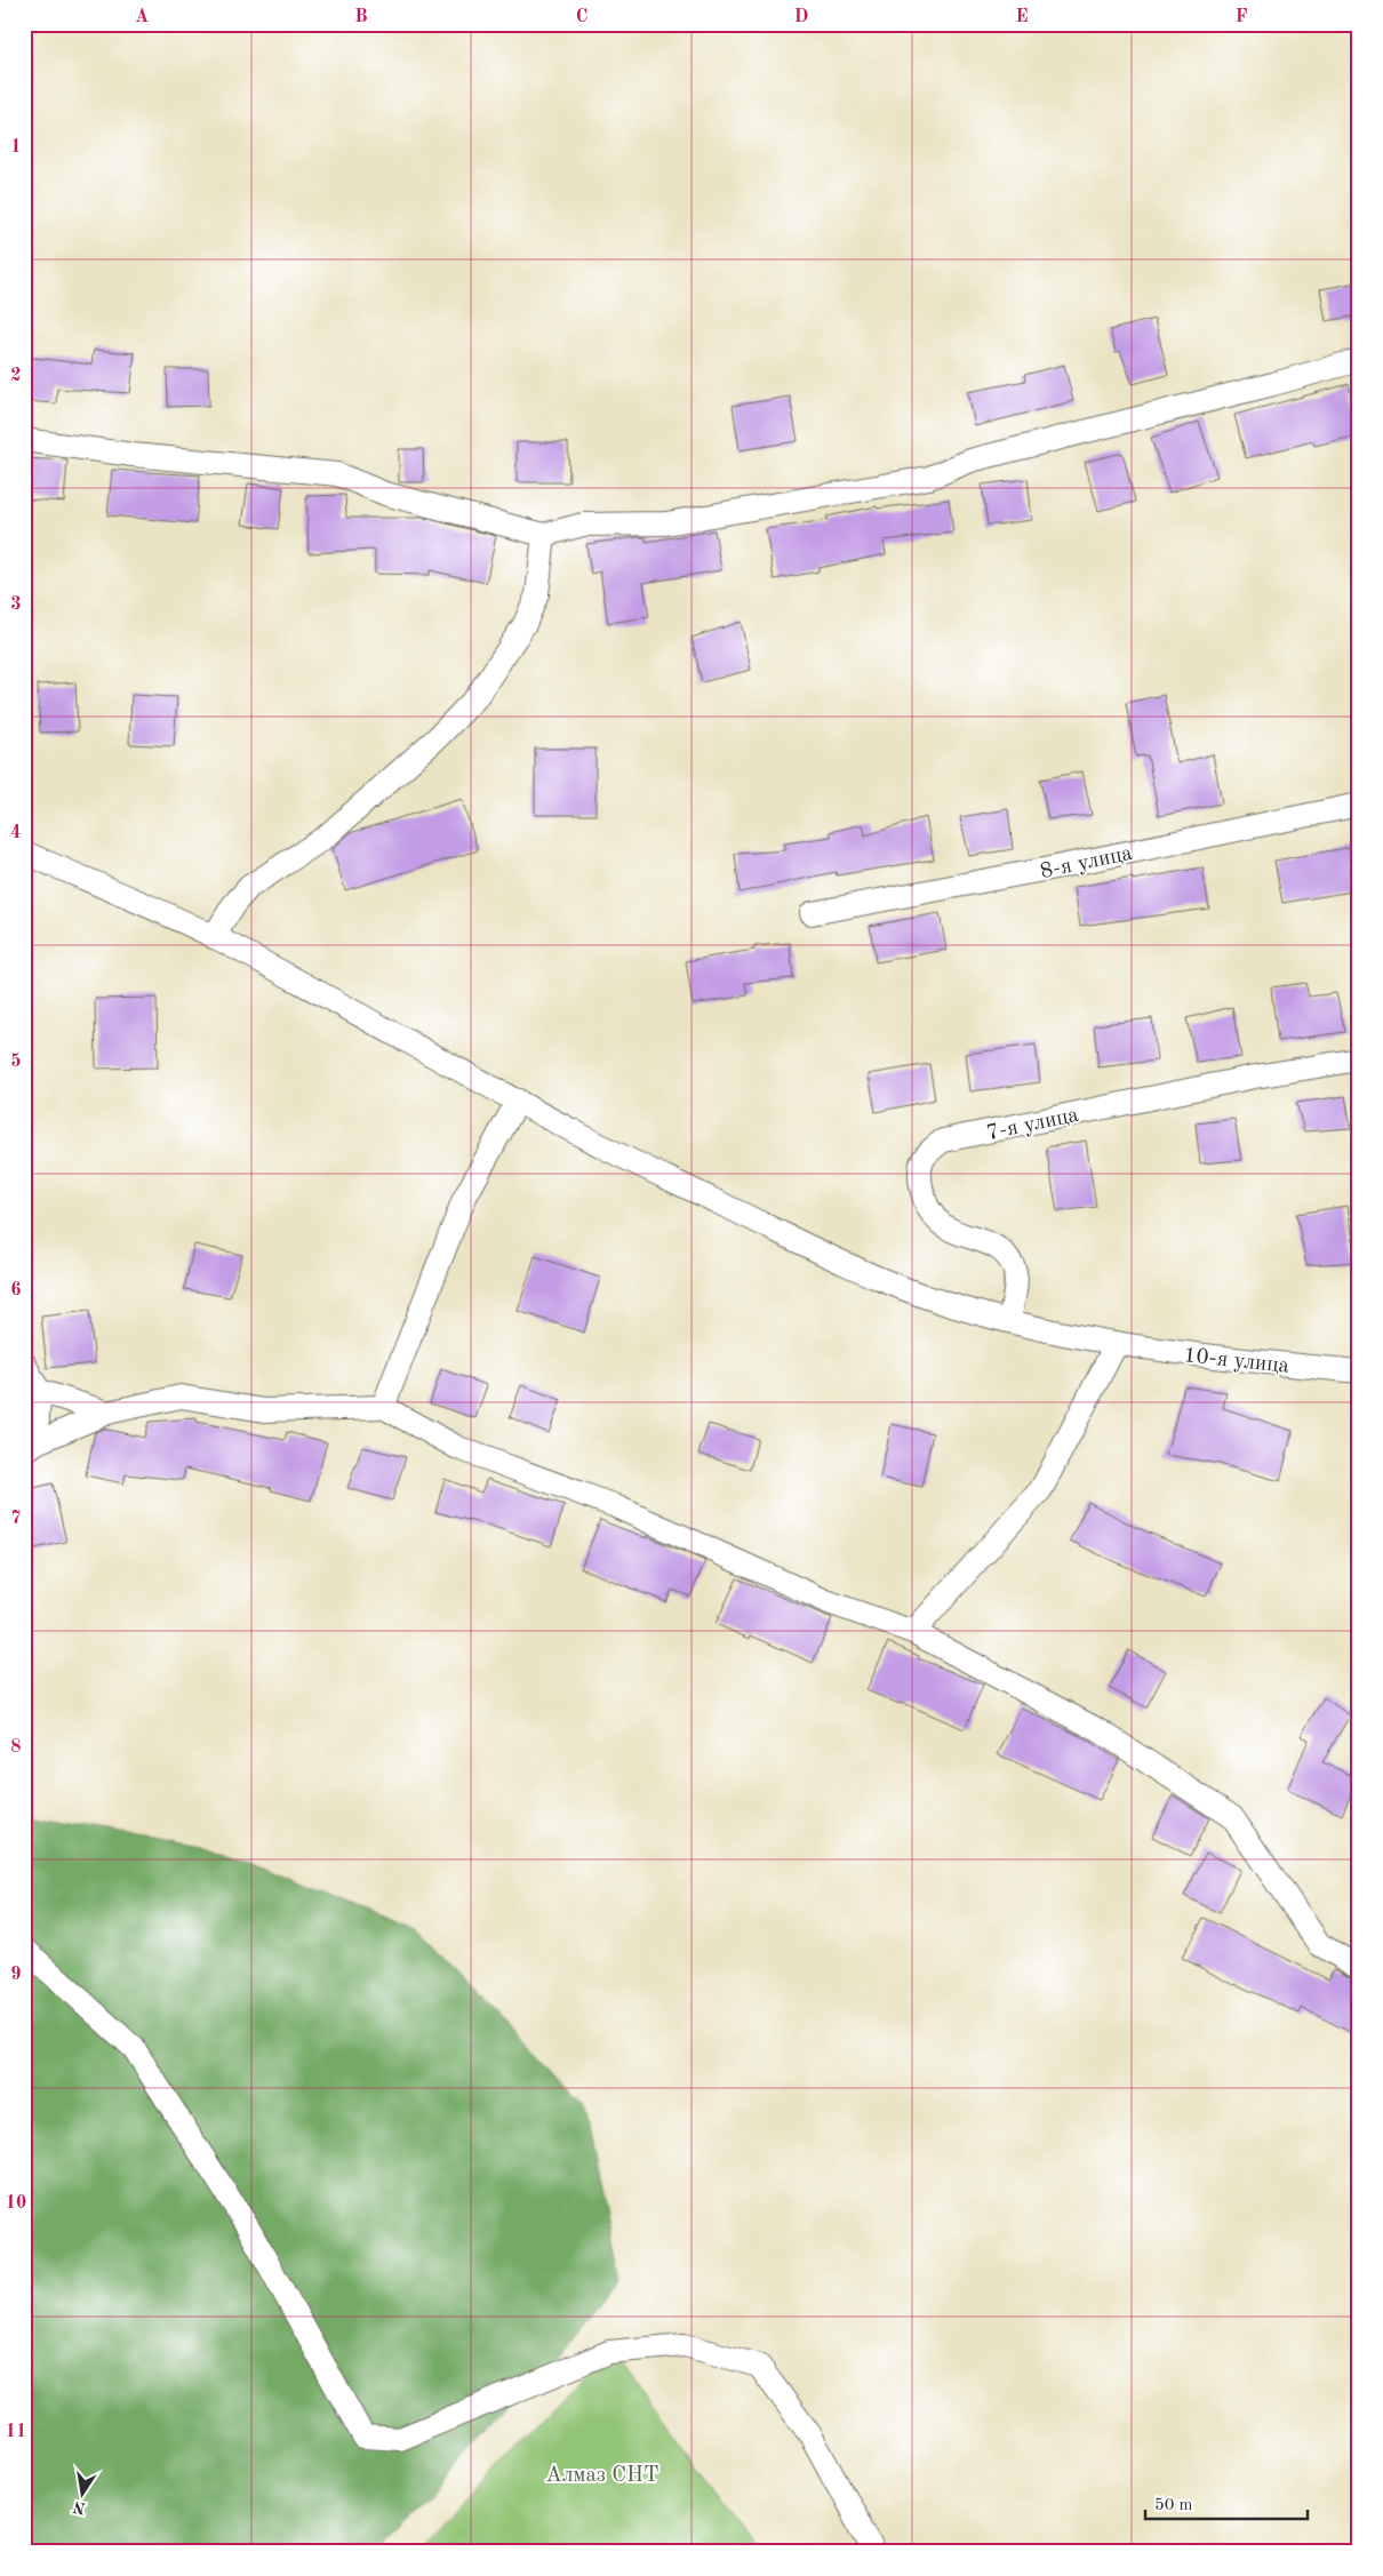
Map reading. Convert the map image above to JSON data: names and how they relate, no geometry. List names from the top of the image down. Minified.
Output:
{"streets":{"street":["8-я улица","7-я улица","10-я улица"]},"crossings":[["7-я улица","10-я улица"]],"parks":["Алмаз СНТ"],"scale_bar":"50 m","north":"bottom","grid":{"columns":["A","B","C","D","E","F"],"rows":["1","2","3","4","5","6","7","8","9","10","11"]}}
